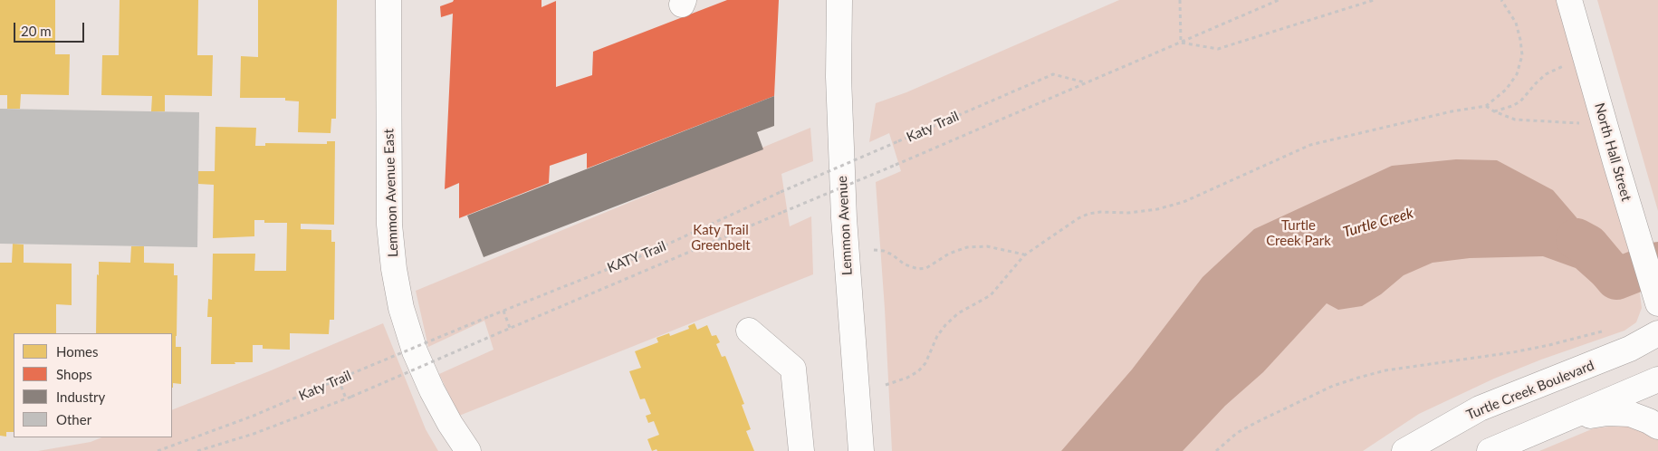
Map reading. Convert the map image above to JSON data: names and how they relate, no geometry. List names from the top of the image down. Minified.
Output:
{"streets":{"main road":["North Hall Street","Lemmon Avenue East","Lemmon Avenue","Turtle Creek Boulevard"],"path":["Katy Trail","KATY Trail"]},"crossings":[["Katy Trail","KATY Trail"]],"water":["Turtle Creek"],"parks":["Turtle Creek Park","Katy Trail Greenbelt"],"legend":["Homes","Shops","Industry","Other"],"scale_bar":"20 m"}
